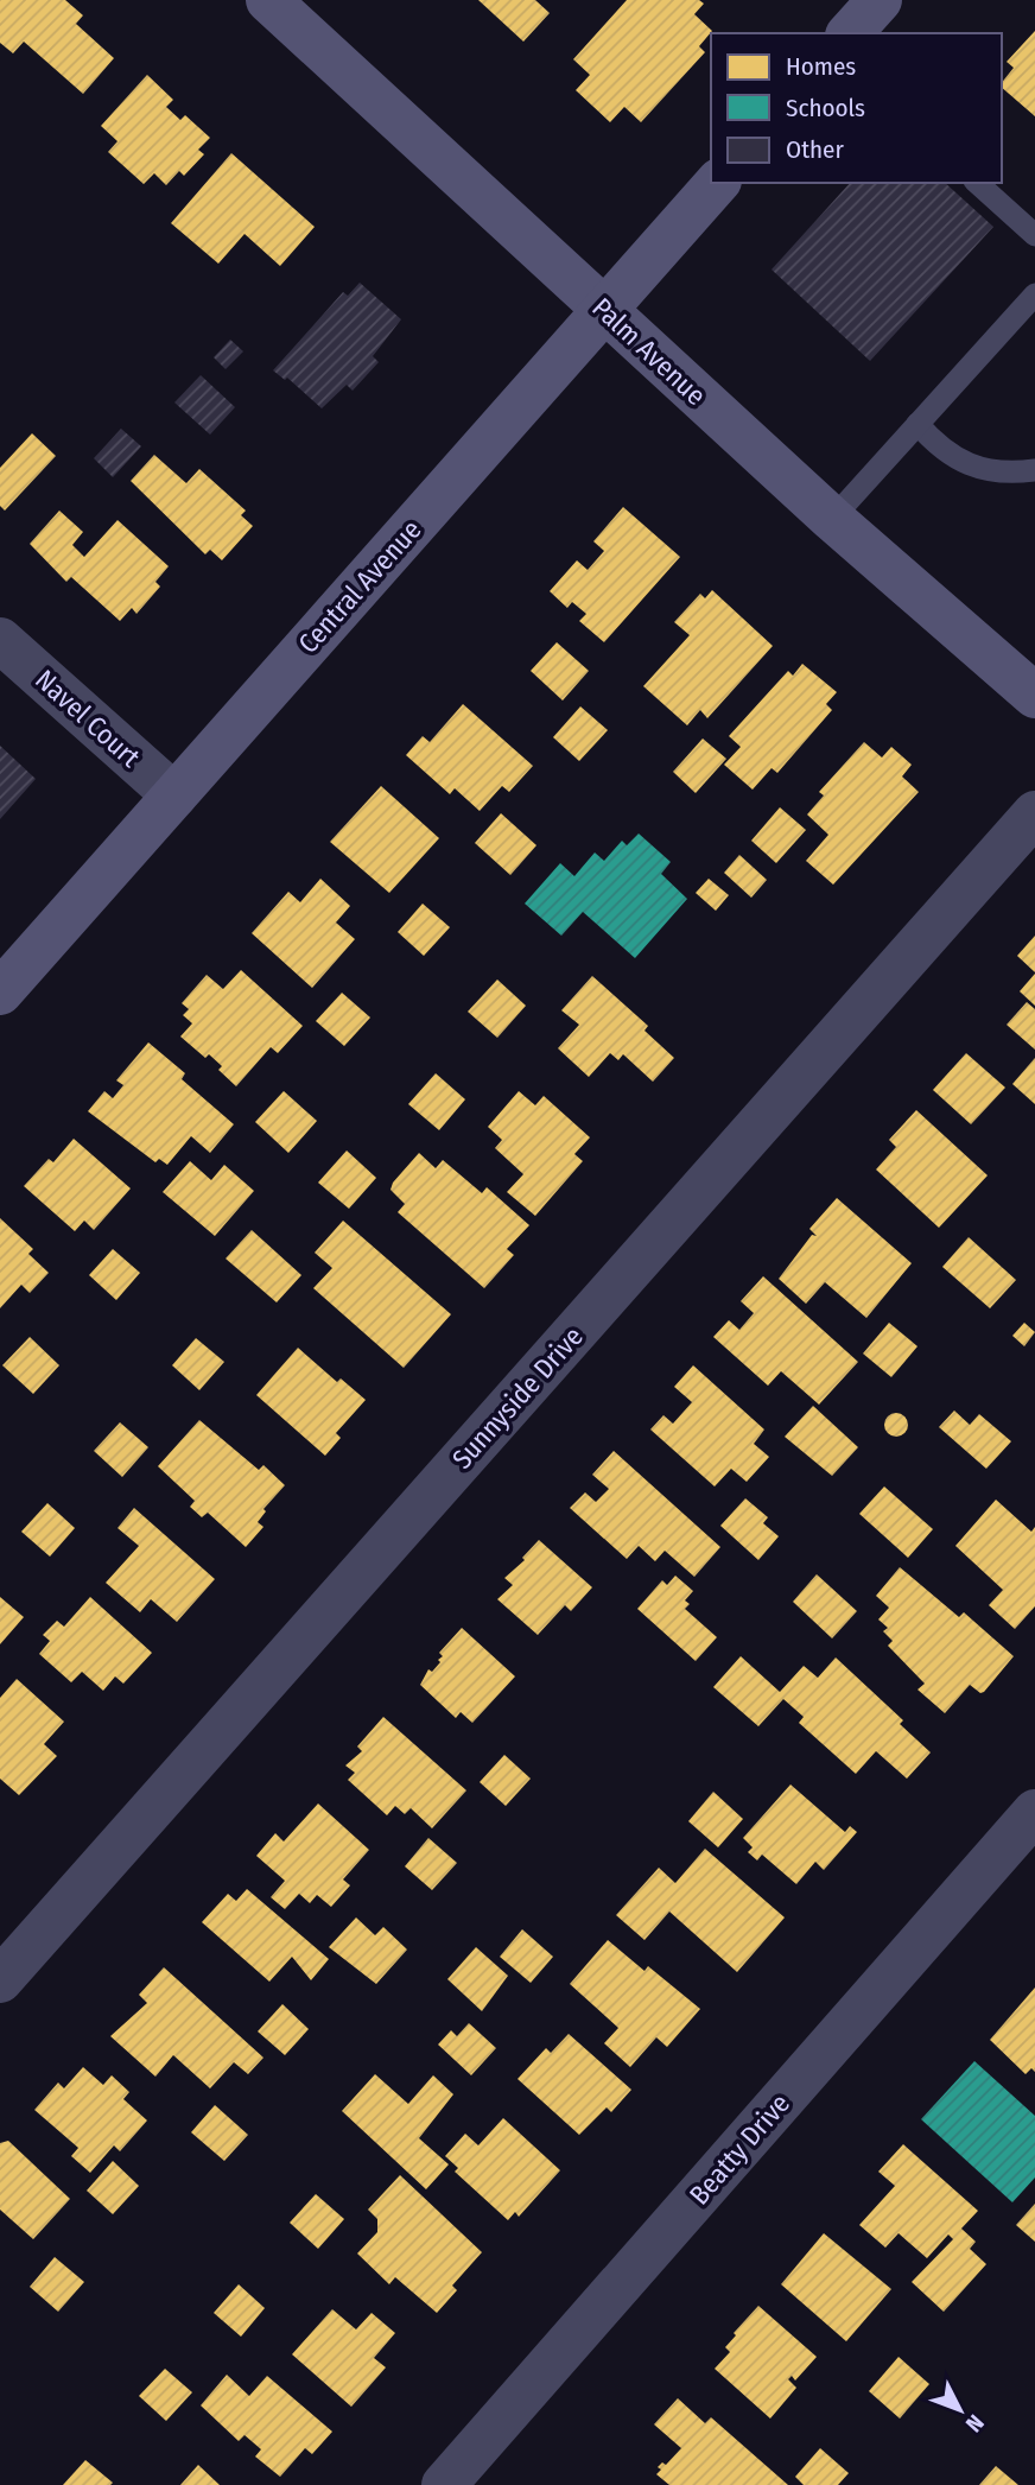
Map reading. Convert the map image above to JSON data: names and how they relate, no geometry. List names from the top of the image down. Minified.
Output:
{"streets":{"main road":["Palm Avenue","Central Avenue"],"street":["Navel Court","Sunnyside Drive","Beatty Drive"]},"crossings":[["Palm Avenue","Central Avenue"],["Central Avenue","Navel Court"]],"legend":["Homes","Schools","Other"],"north":"bottom right"}
